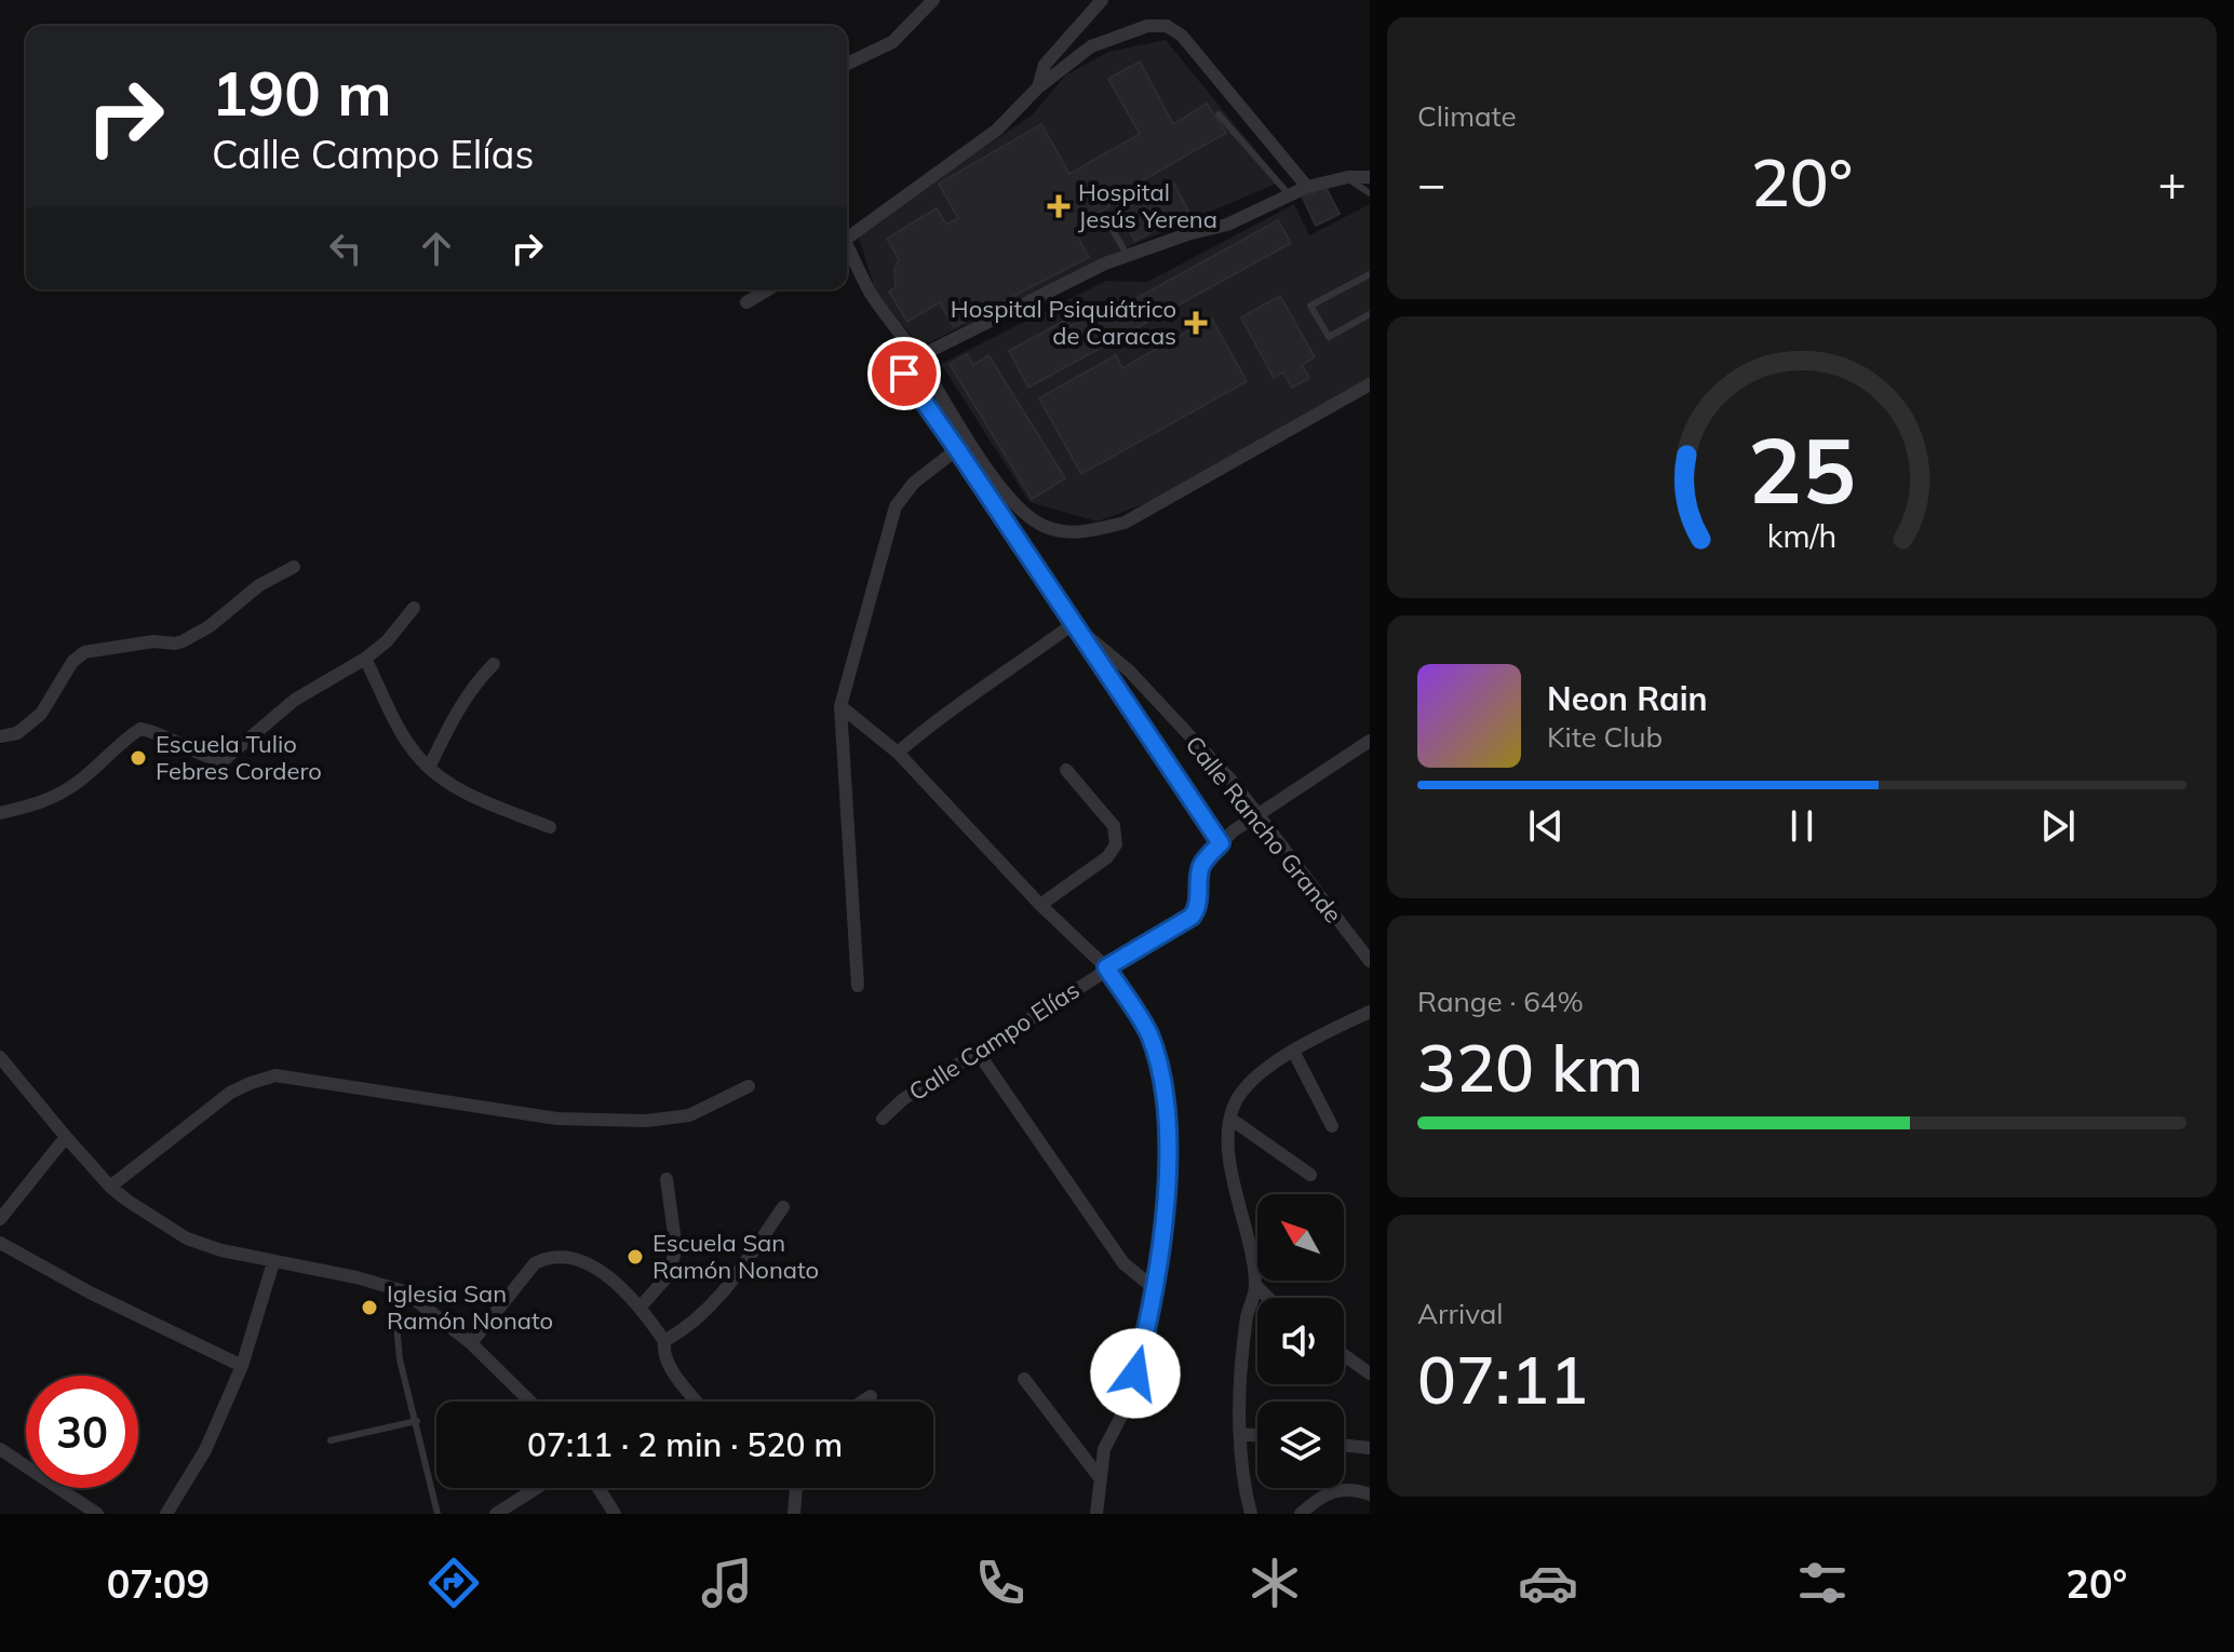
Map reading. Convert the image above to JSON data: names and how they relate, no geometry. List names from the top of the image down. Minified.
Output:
{"streets":{"street":["Calle Rancho Grande","Calle Campo Elías"]},"crossings":[["Calle Rancho Grande","Calle Campo Elías"]],"places":{"health":["Hospital Jesús Yerena","Hospital Psiquiátrico de Caracas"],"other":["Escuela Tulio Febres Cordero","Escuela San Ramón Nonato","Iglesia San Ramón Nonato"]},"north":"top left","page":{"tile":["Climate",["Range · 64%","320 km"],["Arrival","07:11"]],"turn":["190 m","Calle Campo Elías"],"heat":["−","20°","+"],"song":["Neon Rain","Kite Club"],"limit":"30","trip":"07:11 · 2 min · 520 m","tabs":["07:09","20°"],"gauge":["25","km/h"]}}
